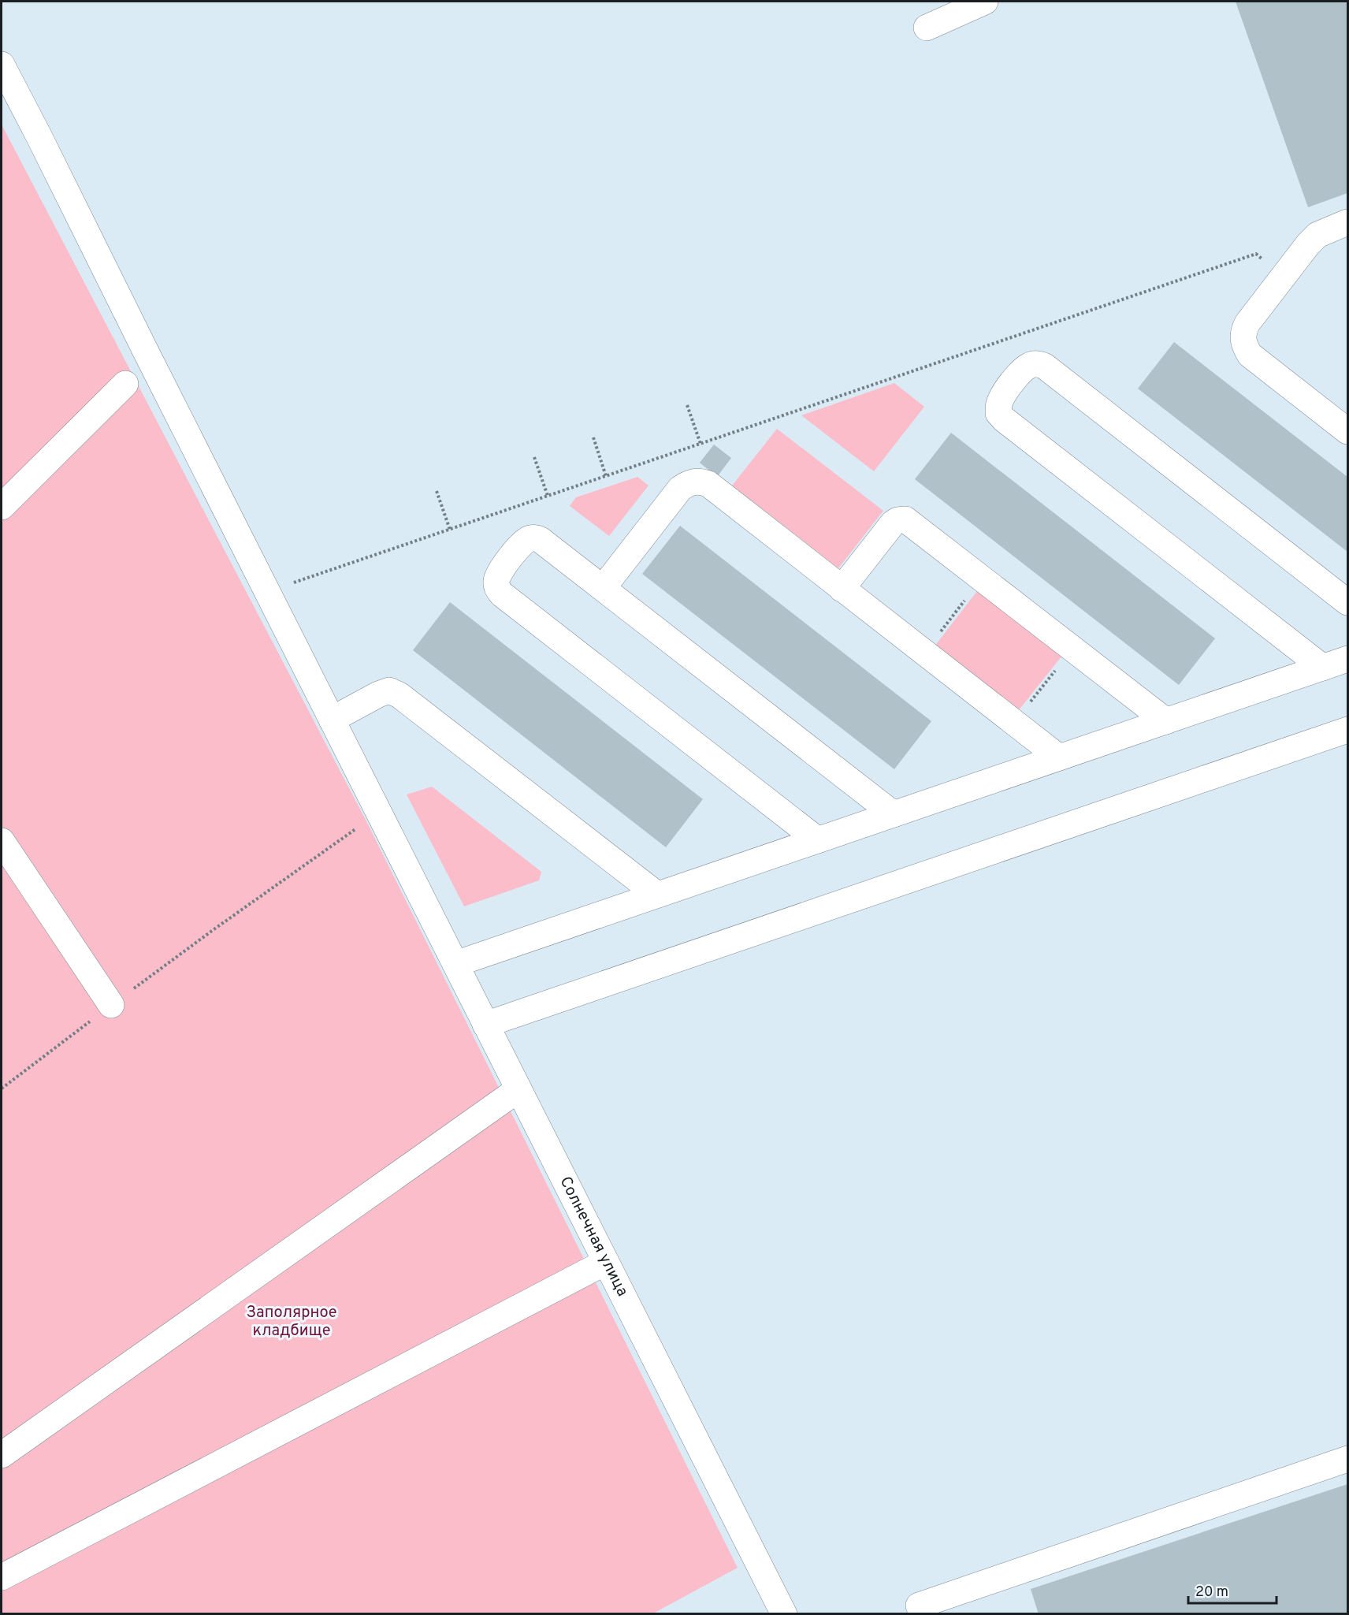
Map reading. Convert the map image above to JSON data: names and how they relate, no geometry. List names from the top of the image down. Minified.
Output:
{"streets":{"street":["Солнечная улица"]},"parks":["Заполярное кладбище"],"scale_bar":"20 m"}
